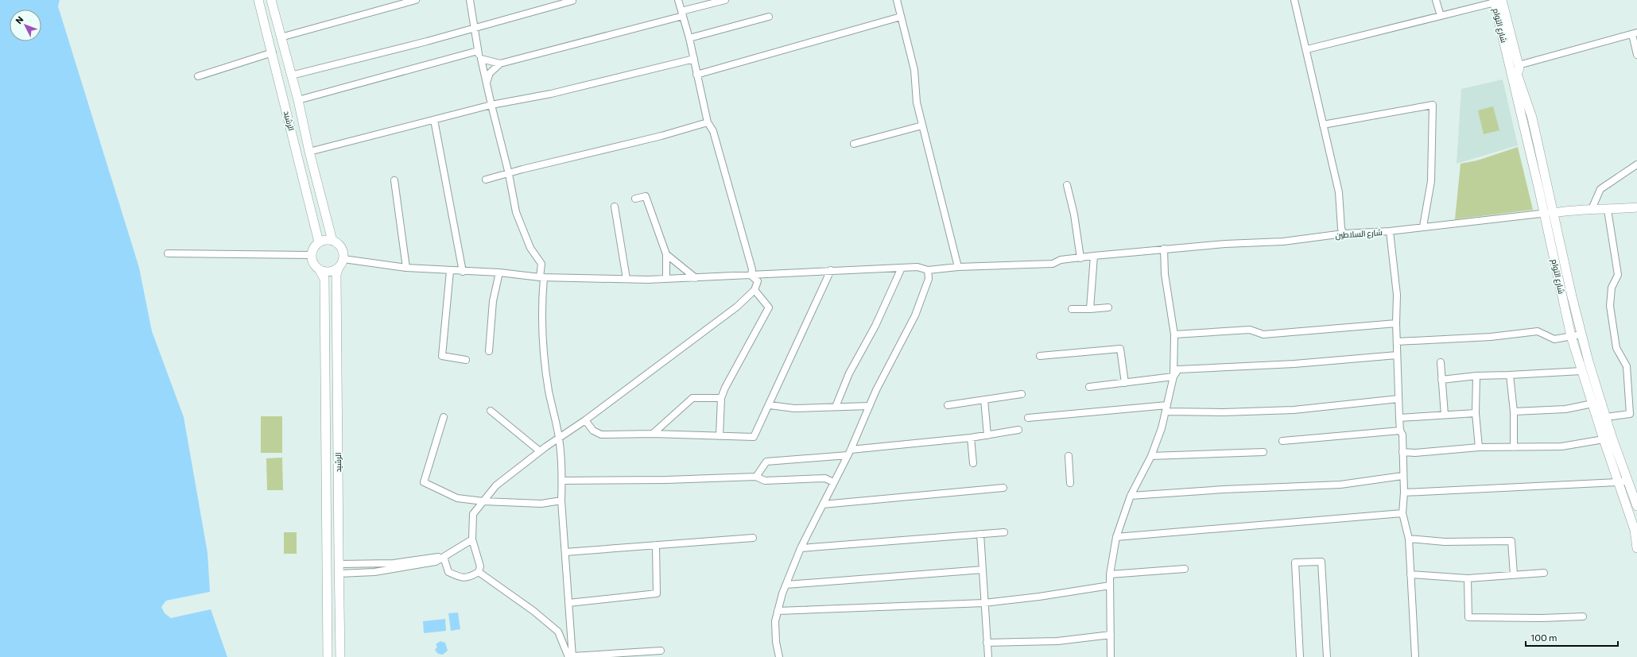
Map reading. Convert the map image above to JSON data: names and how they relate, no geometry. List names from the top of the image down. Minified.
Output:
{"streets":{"main road":["شارع التوام","الرشيد","شارع السلاطين"]},"crossings":[["شارع التوام","شارع السلاطين"],["الرشيد","شارع السلاطين"]],"scale_bar":"100 m","north":"top left"}
